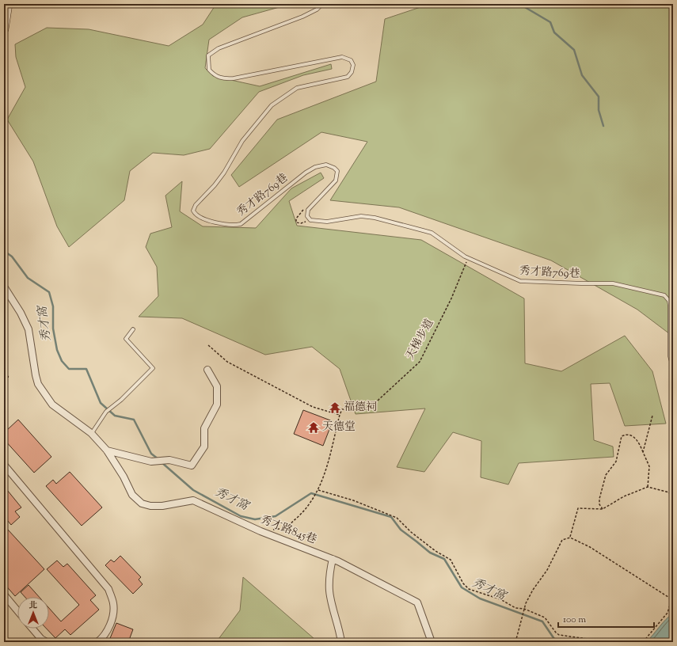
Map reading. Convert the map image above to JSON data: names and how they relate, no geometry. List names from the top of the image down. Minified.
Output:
{"streets":{"street":["秀才路845巷"],"lane":["秀才路769巷"],"path":["天梯步道"]},"crossings":[["秀才路769巷","天梯步道"]],"water":["秀才窩"],"places":{"temple":["福德祠","天德堂"]},"scale_bar":"100 m","north":"top"}
